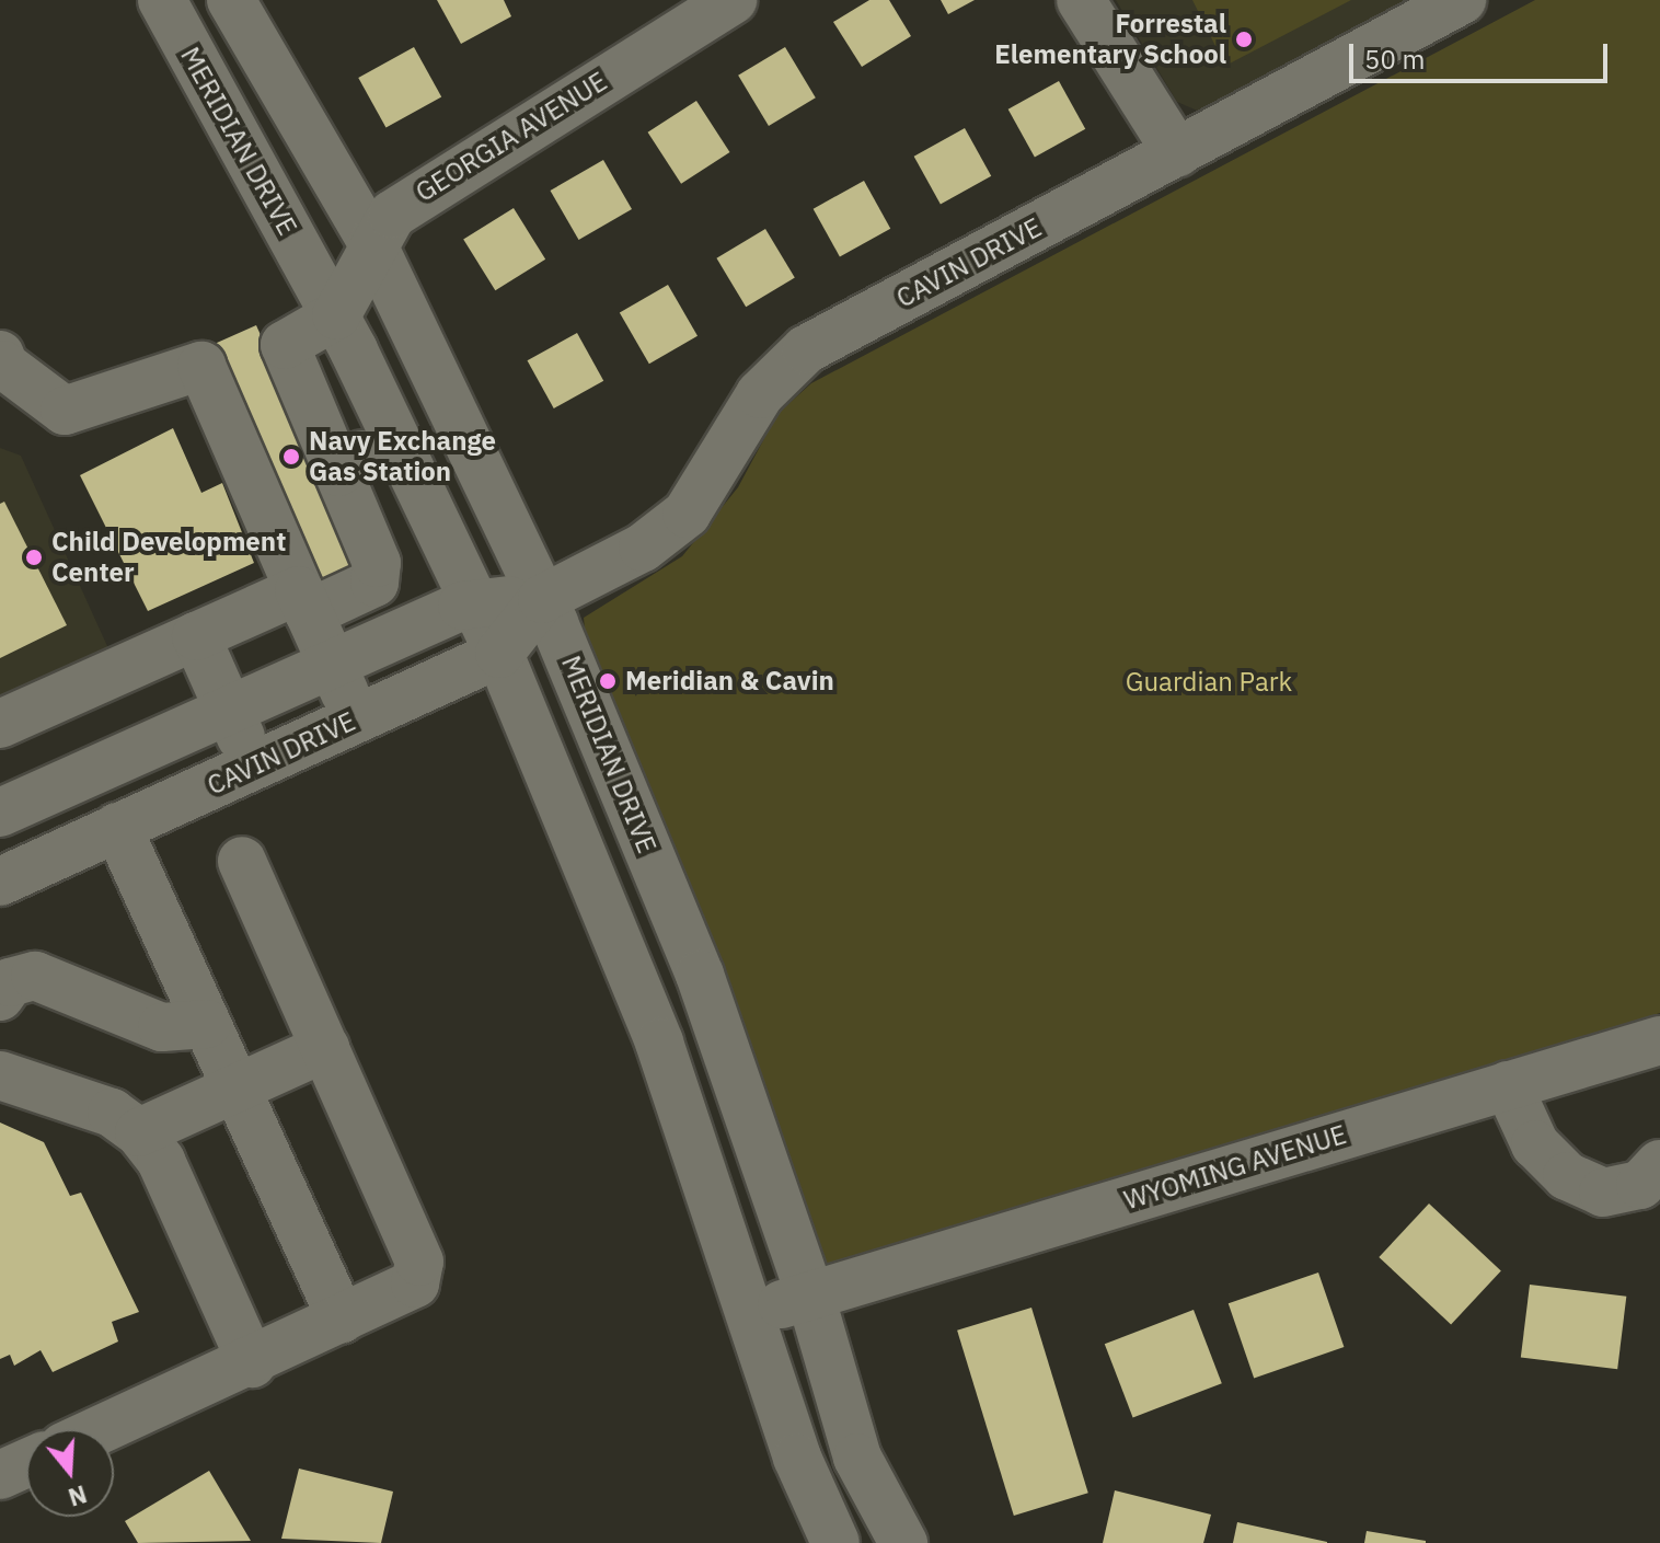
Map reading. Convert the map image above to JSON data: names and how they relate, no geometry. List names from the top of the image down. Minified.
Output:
{"streets":{"street":["GEORGIA AVENUE","MERIDIAN DRIVE","CAVIN DRIVE","WYOMING AVENUE"]},"crossings":[["GEORGIA AVENUE","MERIDIAN DRIVE"],["MERIDIAN DRIVE","CAVIN DRIVE"],["MERIDIAN DRIVE","WYOMING AVENUE"]],"parks":["Guardian Park"],"places":["Forrestal Elementary School","Navy Exchange Gas Station","Child Development Center","Meridian & Cavin"],"scale_bar":"50 m","north":"bottom"}
